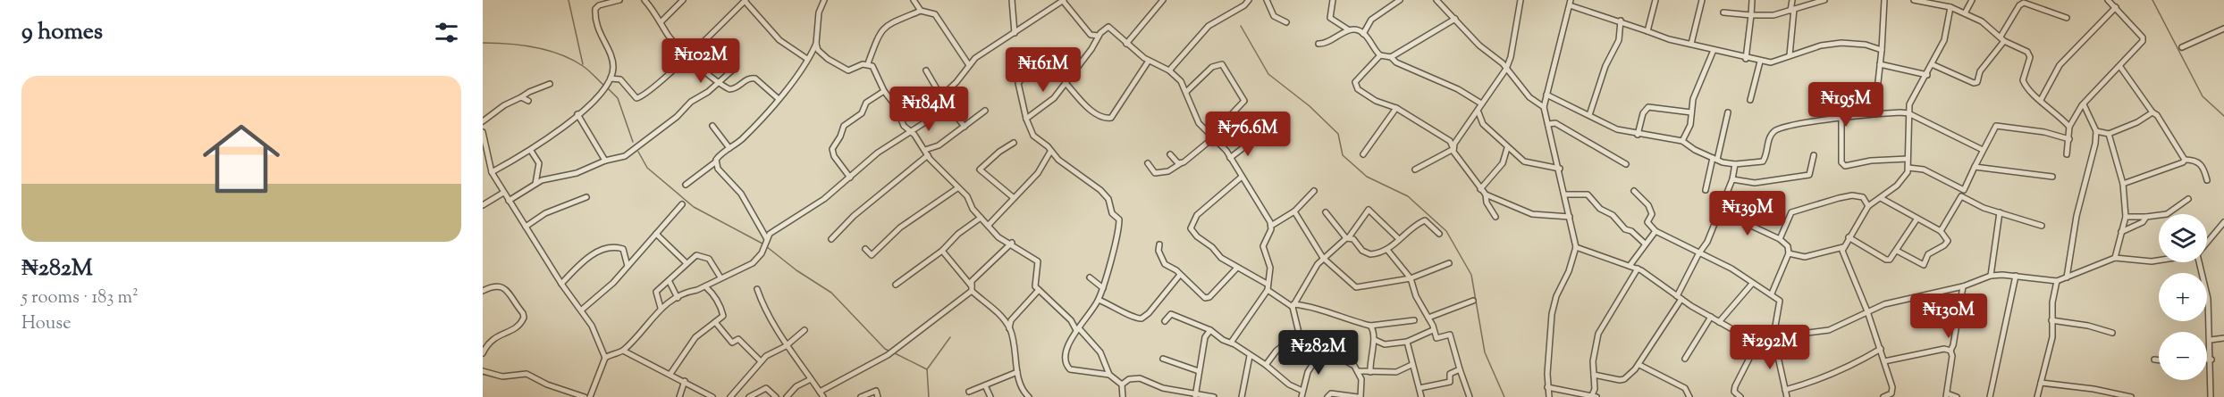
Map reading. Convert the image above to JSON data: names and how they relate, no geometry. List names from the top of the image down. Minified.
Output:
{"page":{"heading":"9 homes","price":["₦102M","₦161M","₦195M","₦184M","₦76.6M","₦139M","₦130M","₦292M","₦282M"],"list":[{"name":"₦282M","note":"5 rooms · 183 m² · House"}],"map_buttons":["+","−"]}}
